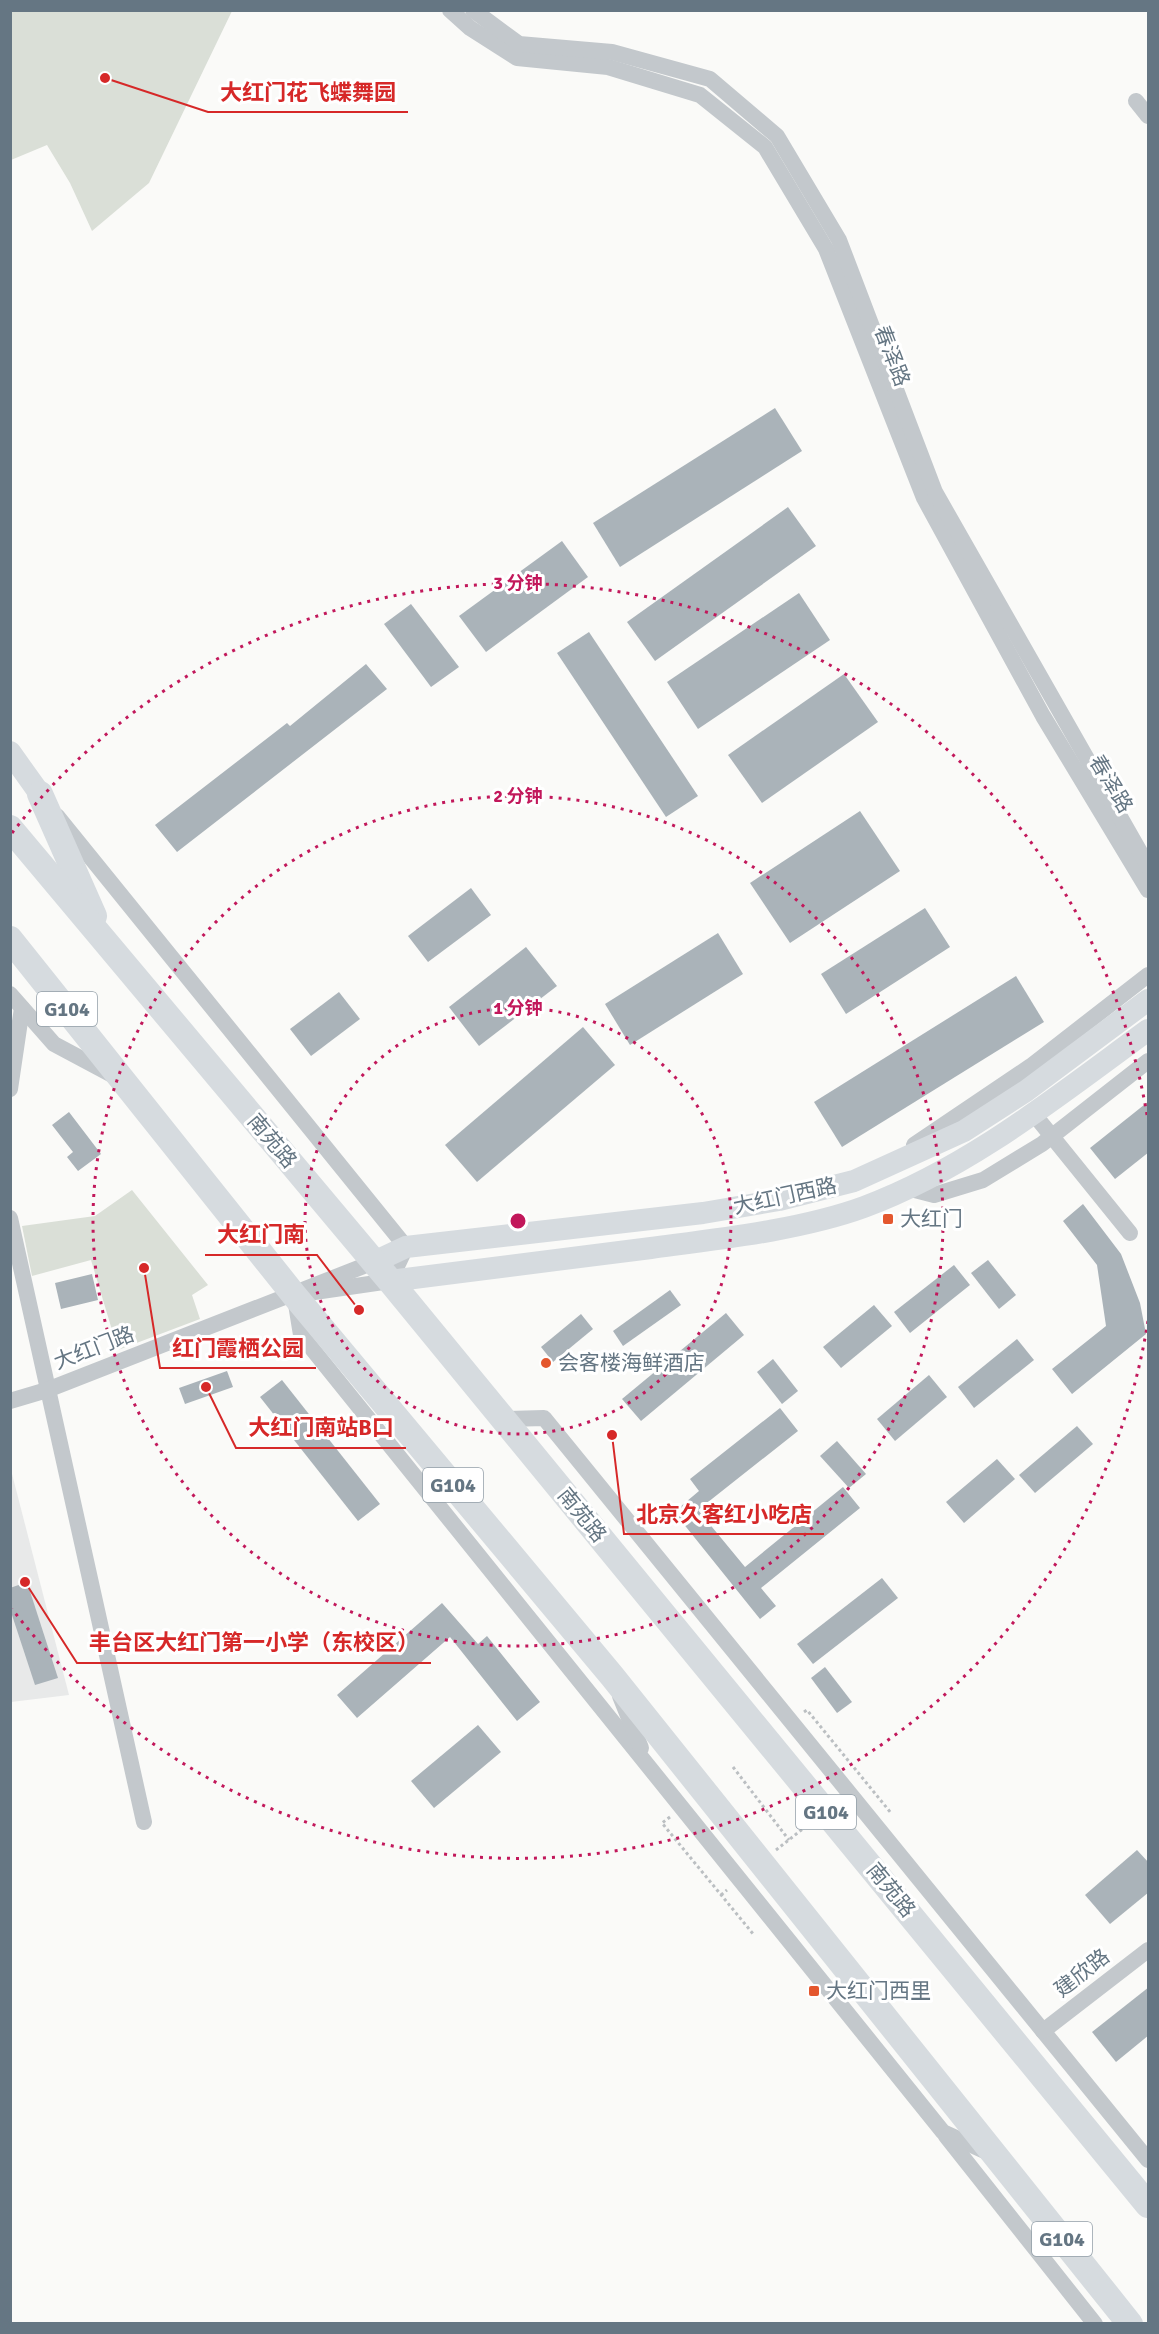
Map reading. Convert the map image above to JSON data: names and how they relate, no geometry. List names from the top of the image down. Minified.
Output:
{"streets":{"highway":["G104","南苑路"],"main road":["大红门西路"],"street":["春泽路","大红门路","建欣路"]},"crossings":[["G104","大红门路"],["南苑路","大红门西路"]],"places":{"other":["大红门花飞蝶舞园","红门霞栖公园","大红门南","会客楼海鲜酒店","大红门南站B口","北京久客红小吃店","丰台区大红门第一小学（东校区）"],"transit":["大红门","大红门西里"]},"rings":["3 分钟","2 分钟","1 分钟"]}
